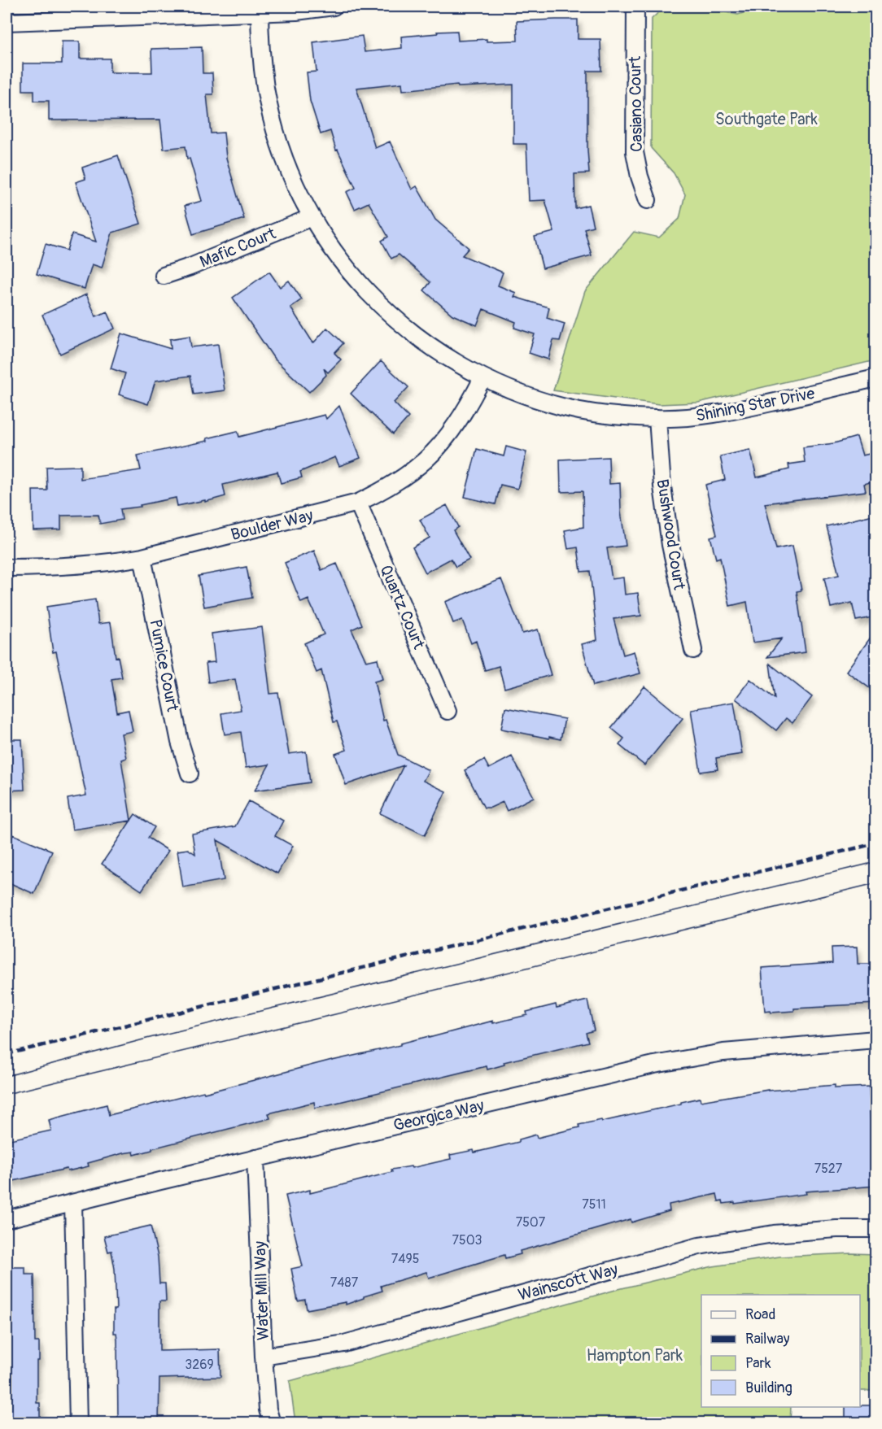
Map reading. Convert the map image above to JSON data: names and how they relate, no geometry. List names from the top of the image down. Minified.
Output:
{"streets":{"street":["Casiano Court","Mafic Court","Shining Star Drive","Boulder Way","Bushwood Court","Quartz Court","Pumice Court","Georgica Way","Wainscott Way","Water Mill Way"]},"crossings":[["Mafic Court","Shining Star Drive"],["Shining Star Drive","Boulder Way"],["Shining Star Drive","Bushwood Court"],["Boulder Way","Quartz Court"],["Boulder Way","Pumice Court"],["Georgica Way","Water Mill Way"],["Wainscott Way","Water Mill Way"]],"parks":["Southgate Park","Hampton Park"],"house_numbers":["7527","7511","7507","7503","7495","7487","3269"],"legend":["Road","Railway","Park","Building"]}
